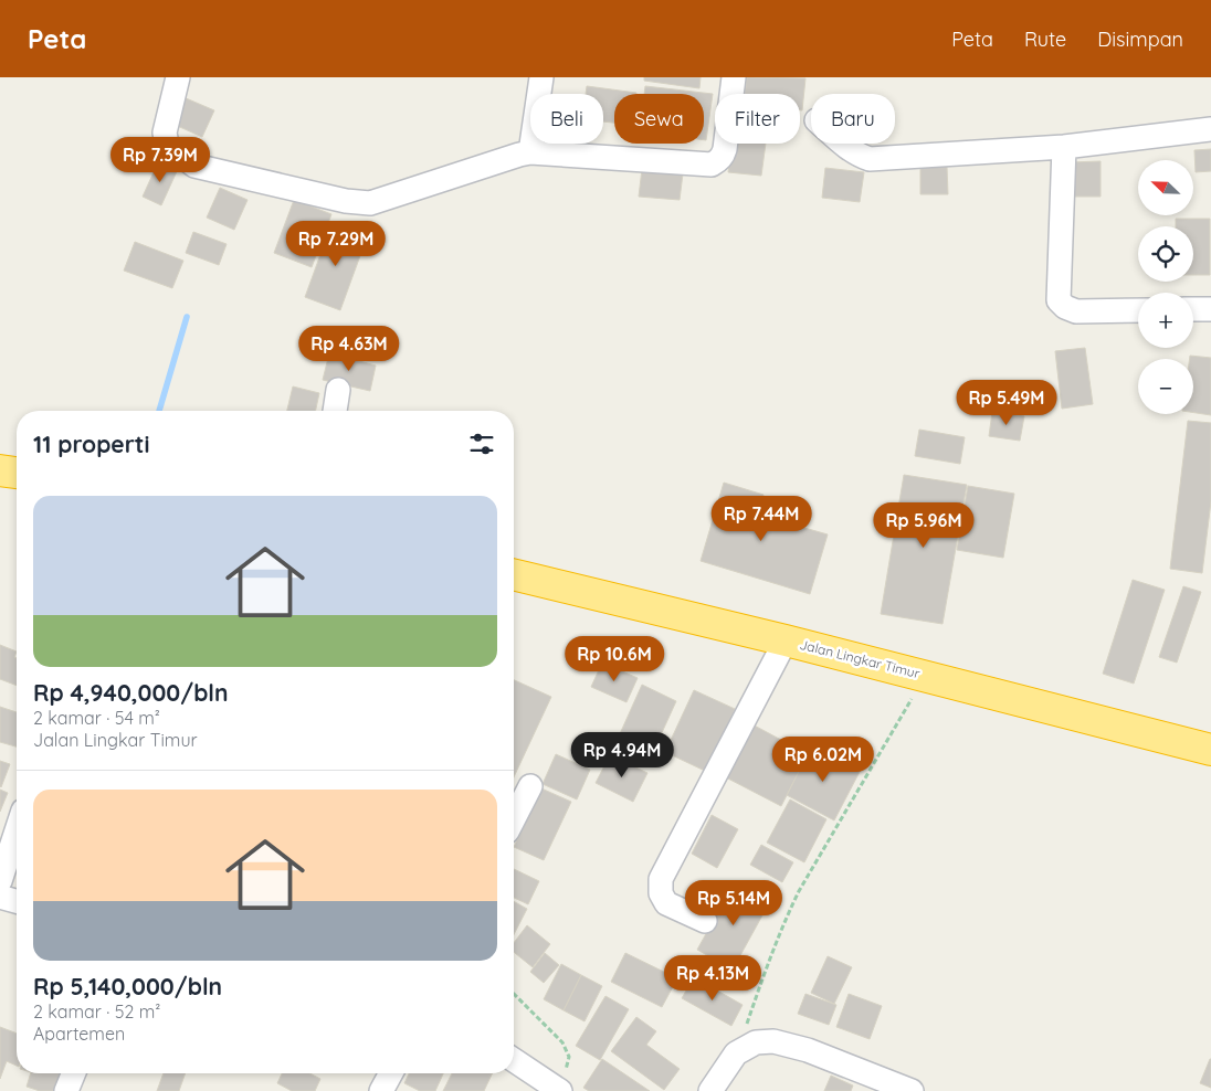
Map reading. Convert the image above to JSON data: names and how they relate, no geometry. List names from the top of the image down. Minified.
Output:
{"streets":{"highway":["Jalan Lingkar Timur"]},"north":"top left","page":{"header":"Peta","nav":["Peta","Rute","Disimpan"],"chip":["Beli","Sewa","Filter","Baru"],"price":["Rp 7.39M","Rp 7.29M","Rp 4.63M","Rp 5.49M","Rp 7.44M","Rp 5.96M","Rp 10.6M","Rp 4.94M","Rp 6.02M","Rp 5.14M","Rp 4.13M"],"map_buttons":["+","−"],"heading":"11 properti","list":[{"name":"Rp 4,940,000/bln","note":"2 kamar · 54 m² · Jalan Lingkar Timur"},{"name":"Rp 5,140,000/bln","note":"2 kamar · 52 m² · Apartemen"}]}}
